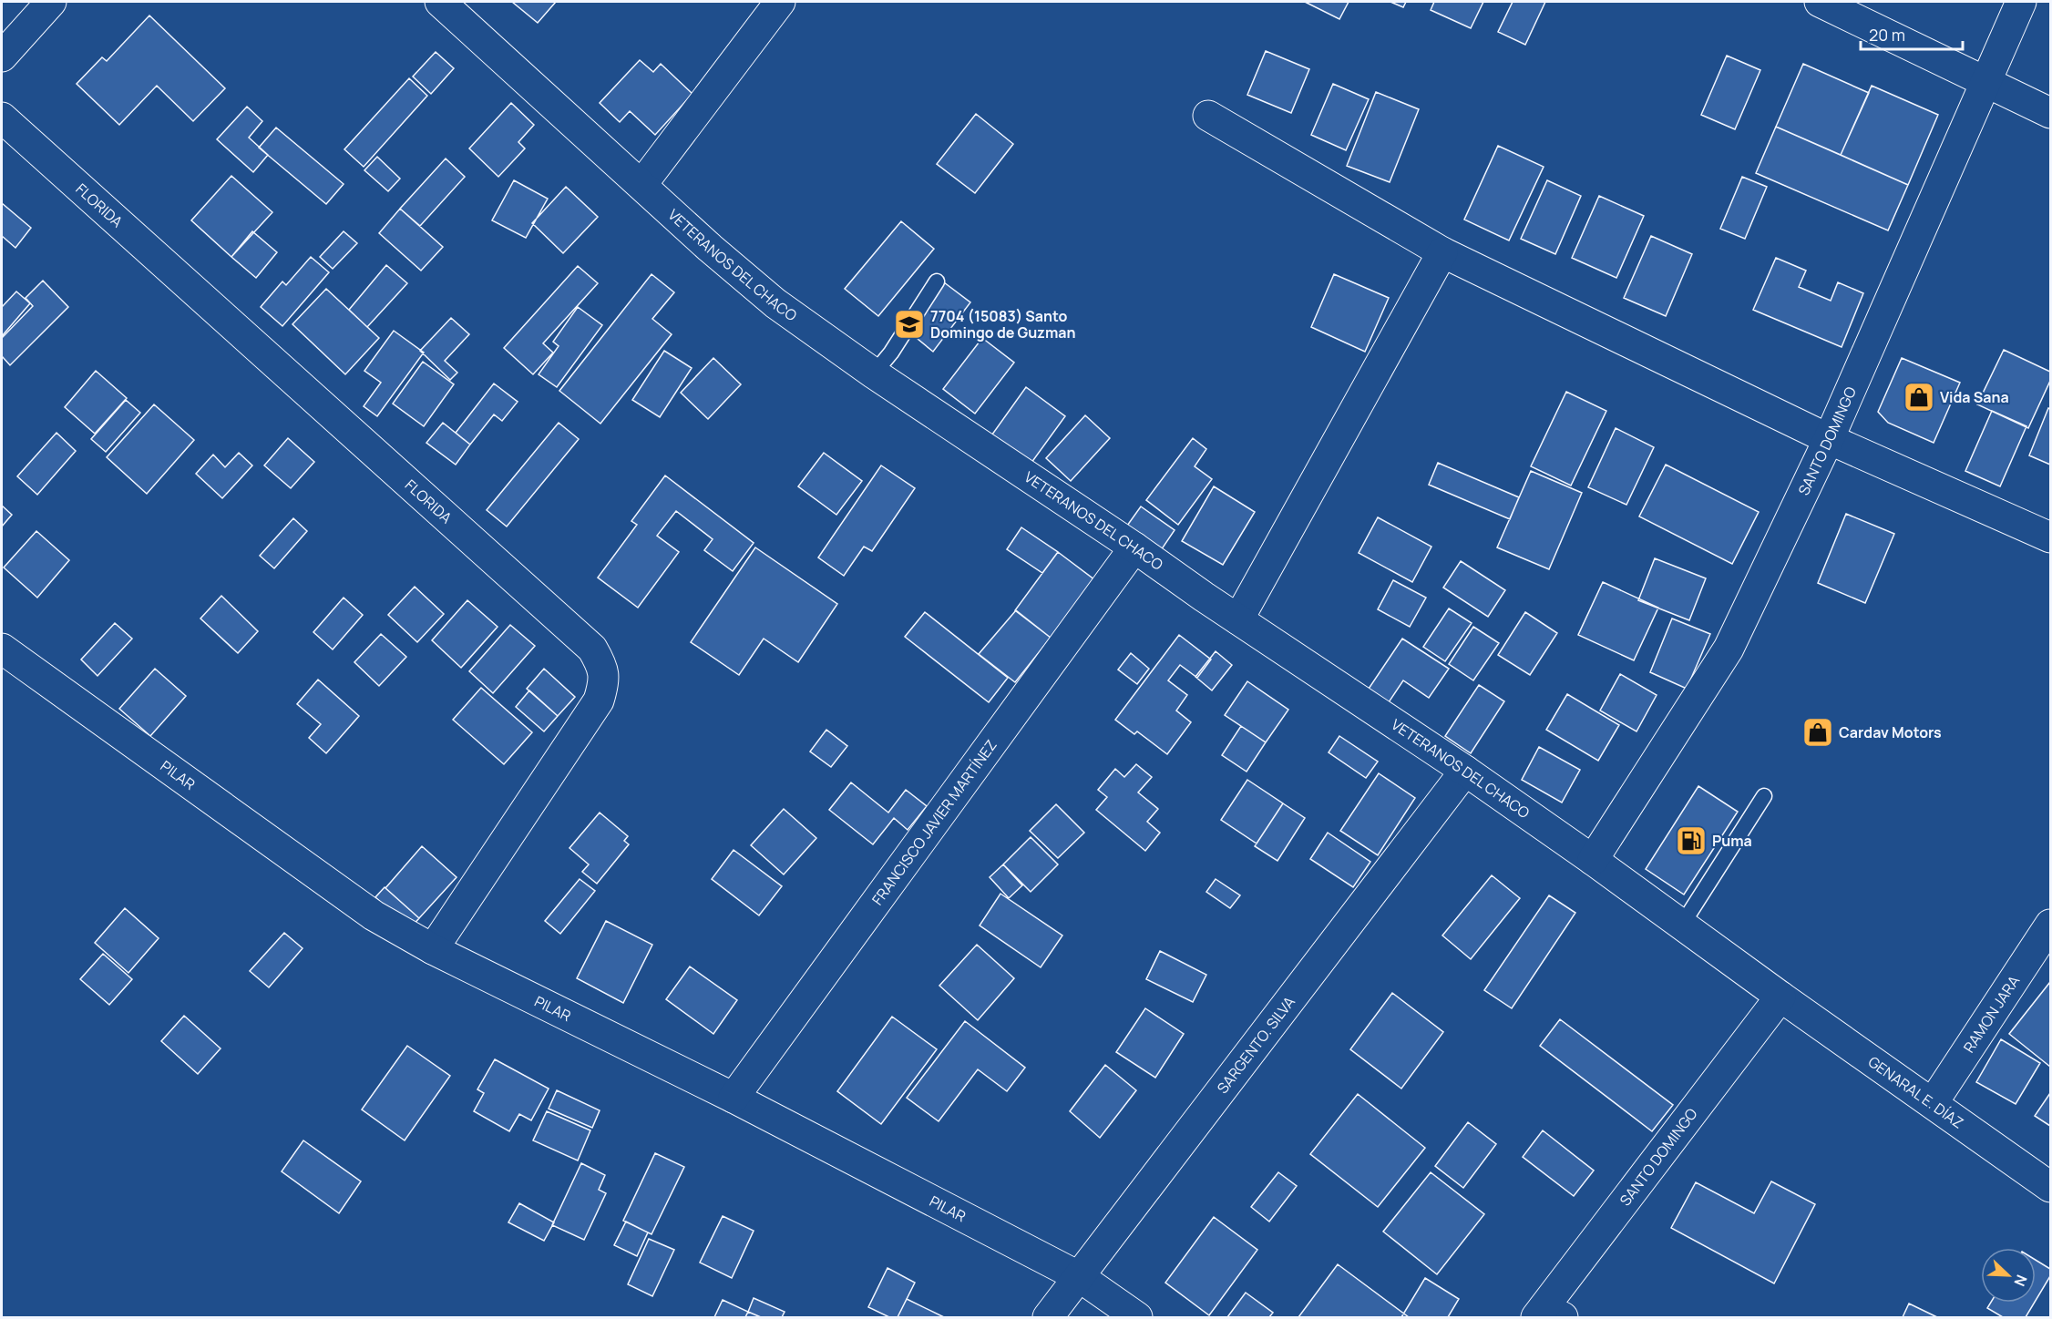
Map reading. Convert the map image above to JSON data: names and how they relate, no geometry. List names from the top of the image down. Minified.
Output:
{"streets":{"street":["FLORIDA","VETERANOS DEL CHACO","SANTO DOMINGO","PILAR","FRANCISCO JAVIER MARTÍNEZ","RAMON JARA","SARGENTO. SILVA","GENARAL E. DÍAZ"]},"crossings":[["FLORIDA","PILAR"],["VETERANOS DEL CHACO","SANTO DOMINGO"],["VETERANOS DEL CHACO","FRANCISCO JAVIER MARTÍNEZ"],["VETERANOS DEL CHACO","SARGENTO. SILVA"],["VETERANOS DEL CHACO","GENARAL E. DÍAZ"],["SANTO DOMINGO","GENARAL E. DÍAZ"],["PILAR","FRANCISCO JAVIER MARTÍNEZ"],["PILAR","SARGENTO. SILVA"],["RAMON JARA","GENARAL E. DÍAZ"]],"places":{"school or university":["7704 (15083) Santo Domingo de Guzman"],"shop":["Vida Sana","Cardav Motors"],"fuel station":["Puma"]},"scale_bar":"20 m","north":"bottom right"}
